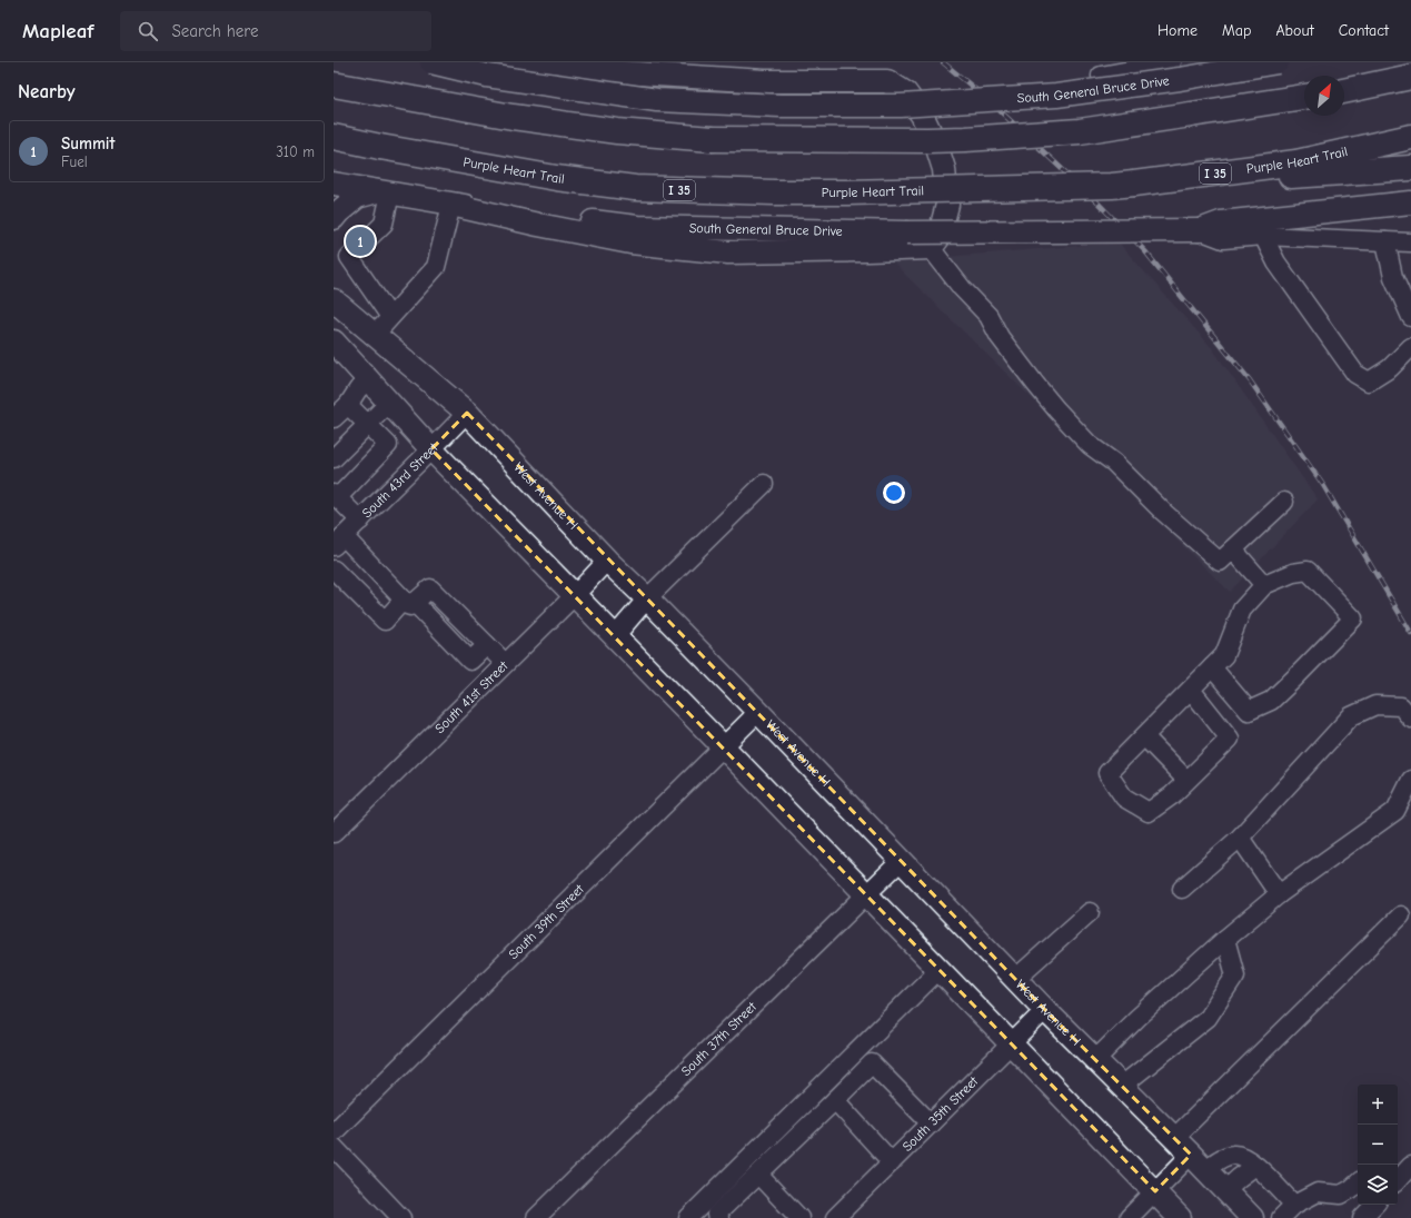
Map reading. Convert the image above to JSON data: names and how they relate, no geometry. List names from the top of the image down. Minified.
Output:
{"streets":{"highway":["Purple Heart Trail","I 35"],"main road":["South General Bruce Drive","West Avenue H"],"street":["South 43rd Street","South 41st Street","South 39th Street","South 37th Street","South 35th Street"]},"crossings":[["South 43rd Street","West Avenue H"],["West Avenue H","South 41st Street"],["West Avenue H","South 39th Street"],["West Avenue H","South 37th Street"],["West Avenue H","South 35th Street"]],"north":"top right","page":{"header":"Mapleaf","search":"Search here","nav":["Home","Map","About","Contact"],"heading":"Nearby","list":[{"mark":"1","name":"Summit","note":"Fuel","value":"310 m"}],"pins":"1","map_buttons":["+","−"]}}
